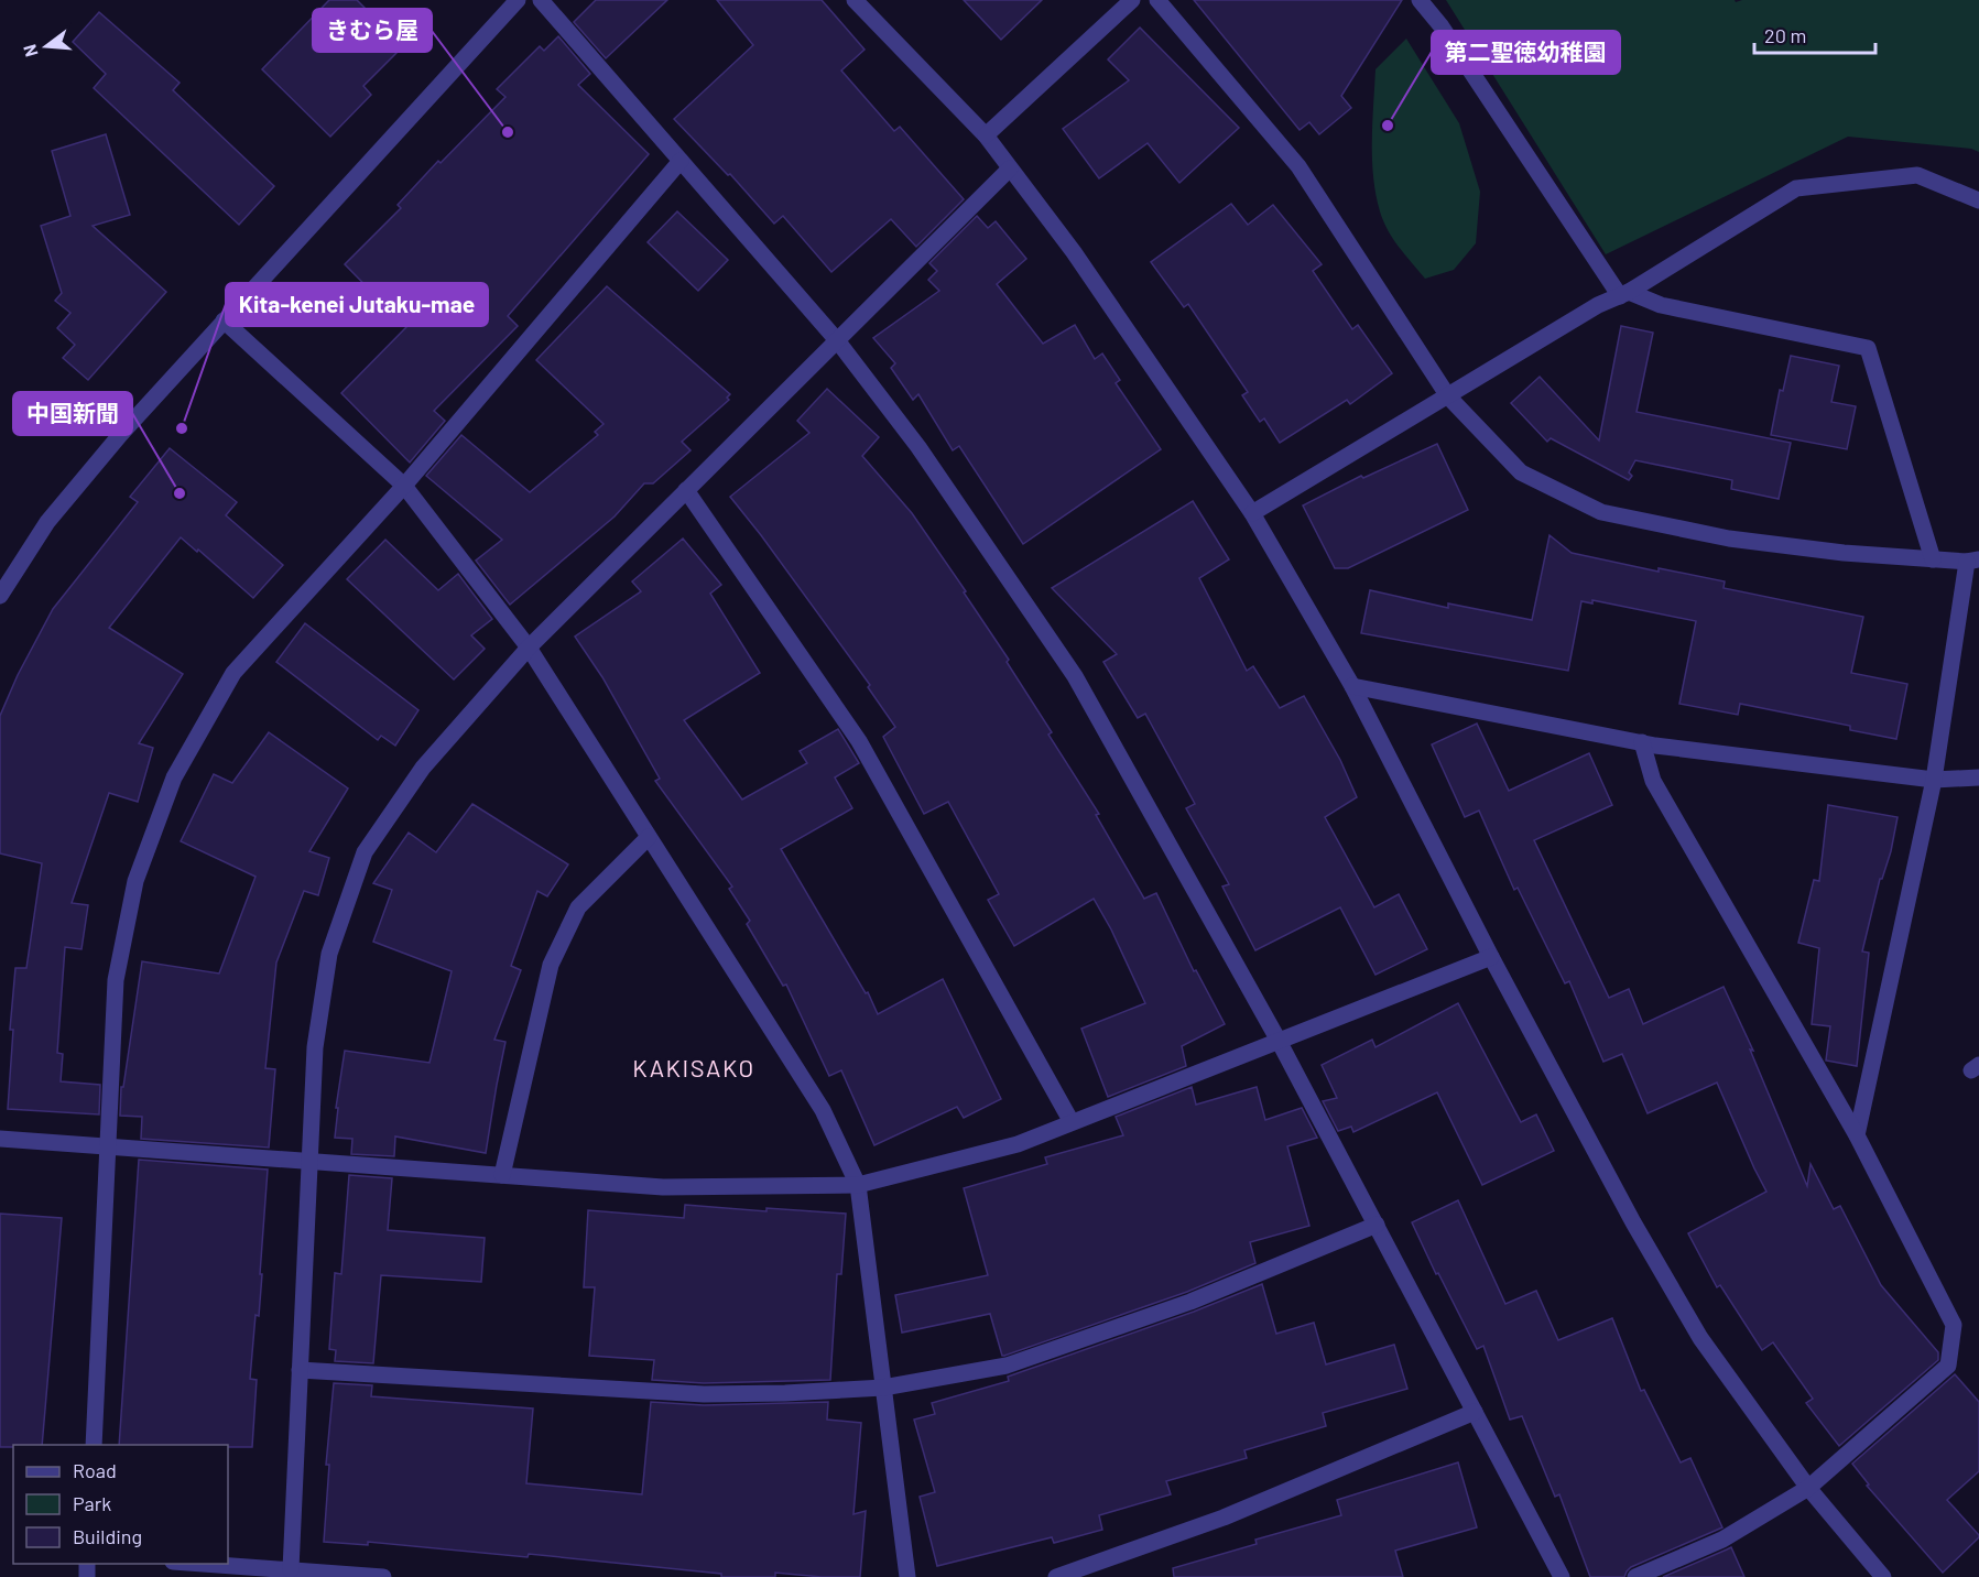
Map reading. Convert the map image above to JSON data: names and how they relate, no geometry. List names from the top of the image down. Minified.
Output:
{"districts":["KAKISAKO"],"places":["第二聖徳幼稚園","きむら屋","Kita-kenei Jutaku-mae","中国新聞"],"legend":["Road","Park","Building"],"scale_bar":"20 m","north":"left"}
